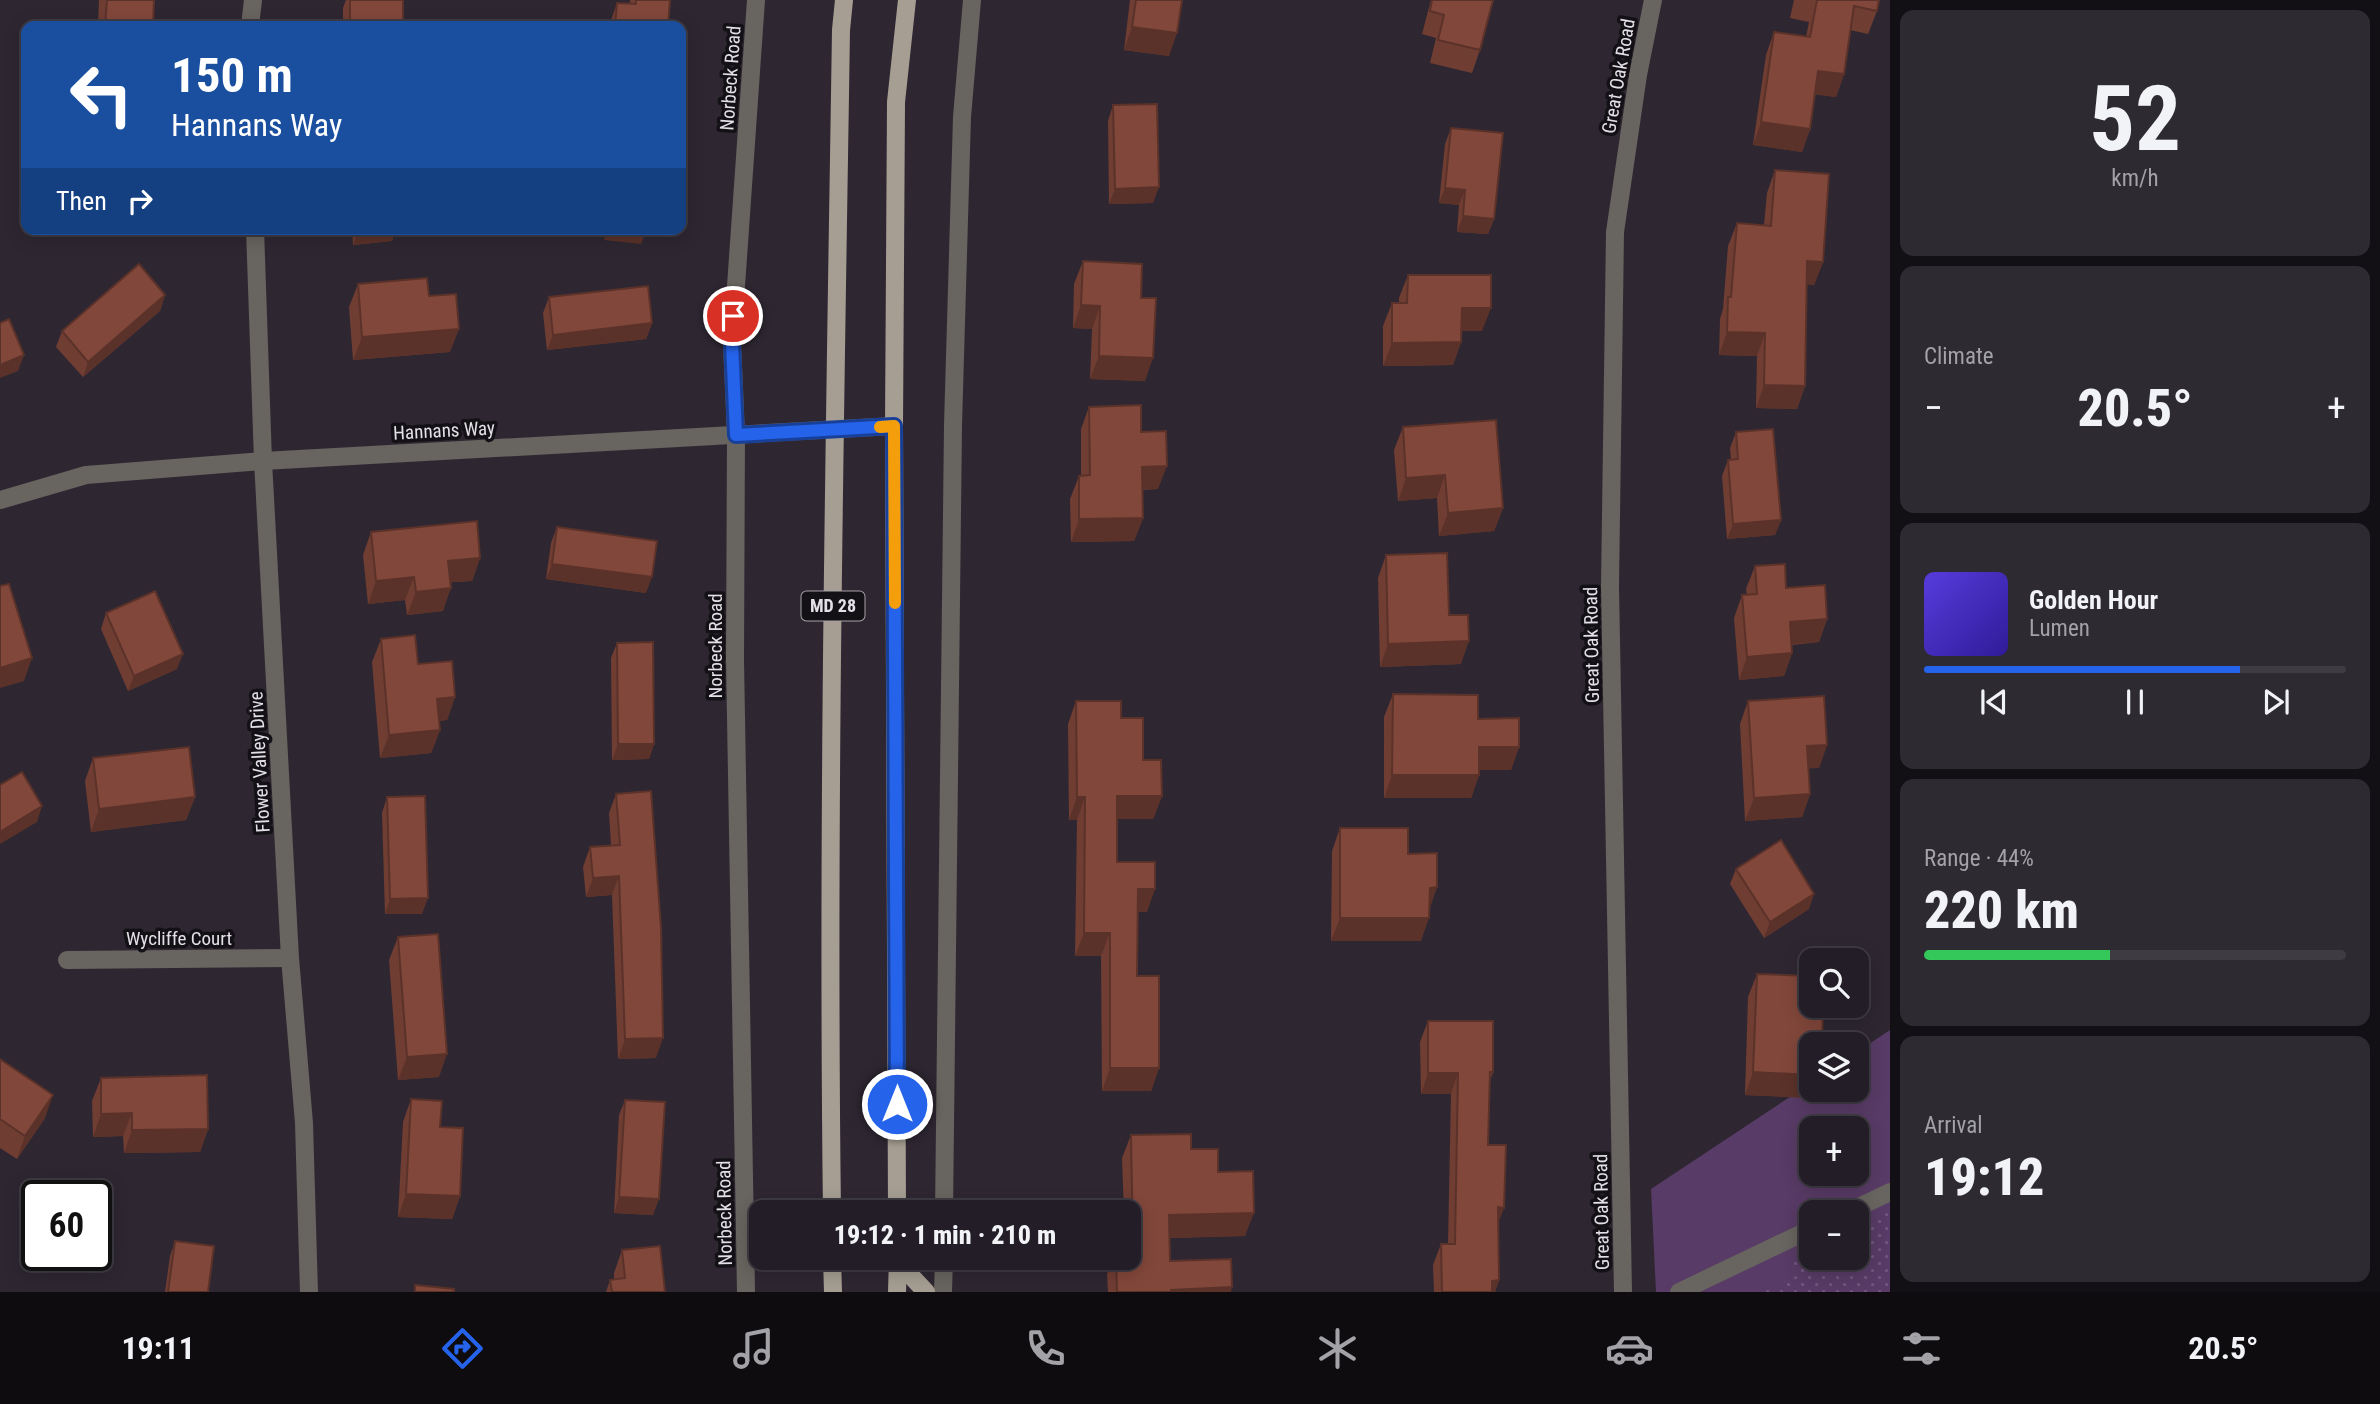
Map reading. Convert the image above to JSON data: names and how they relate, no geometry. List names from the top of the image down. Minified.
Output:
{"streets":{"main road":["MD 28"],"street":["Great Oak Road","Norbeck Road","Hannans Way","Flower Valley Drive","Wycliffe Court"]},"crossings":[["Norbeck Road","Hannans Way"],["Hannans Way","MD 28"],["Hannans Way","Flower Valley Drive"],["Flower Valley Drive","Wycliffe Court"]],"page":{"tile":[["52","km/h"],"Climate",["Range · 44%","220 km"],["Arrival","19:12"]],"turn":["150 m","Hannans Way"],"then":"Then","heat":["−","20.5°","+"],"song":["Golden Hour","Lumen"],"map_buttons":["+","−"],"limit":"60","trip":"19:12 · 1 min · 210 m","tabs":["19:11","20.5°"]}}
